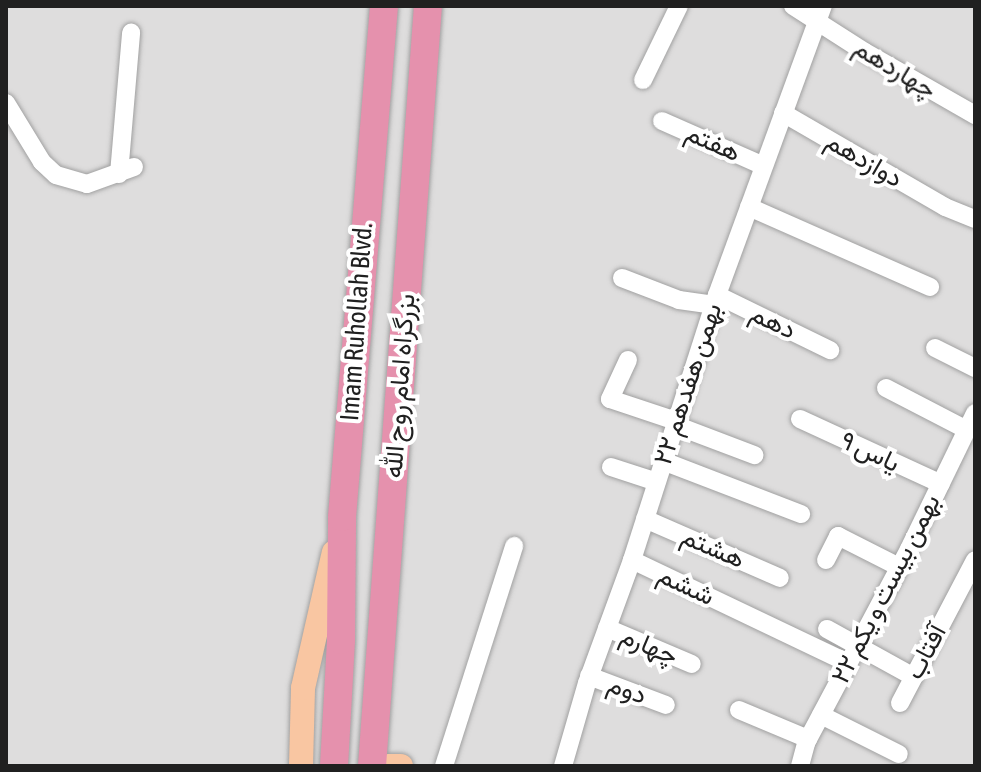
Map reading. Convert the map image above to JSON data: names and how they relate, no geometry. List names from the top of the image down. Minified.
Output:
{"streets":{"highway":["Imam Ruhollah Blvd.","بزرگراه امام روح الله"],"street":["چهاردهم","هفتم","دوازدهم","دهم","۲۲ بهمن هفدهم","یاس ۹","هشتم","ششم","۲۲ بهمن بیست و یکم","چهارم","آفتاب","دوم"]},"crossings":[["چهاردهم","۲۲ بهمن هفدهم"],["هفتم","۲۲ بهمن هفدهم"],["دوازدهم","۲۲ بهمن هفدهم"],["دهم","۲۲ بهمن هفدهم"],["۲۲ بهمن هفدهم","هشتم"],["۲۲ بهمن هفدهم","ششم"],["۲۲ بهمن هفدهم","چهارم"],["۲۲ بهمن هفدهم","دوم"],["یاس ۹","۲۲ بهمن بیست و یکم"],["ششم","۲۲ بهمن بیست و یکم"]]}
